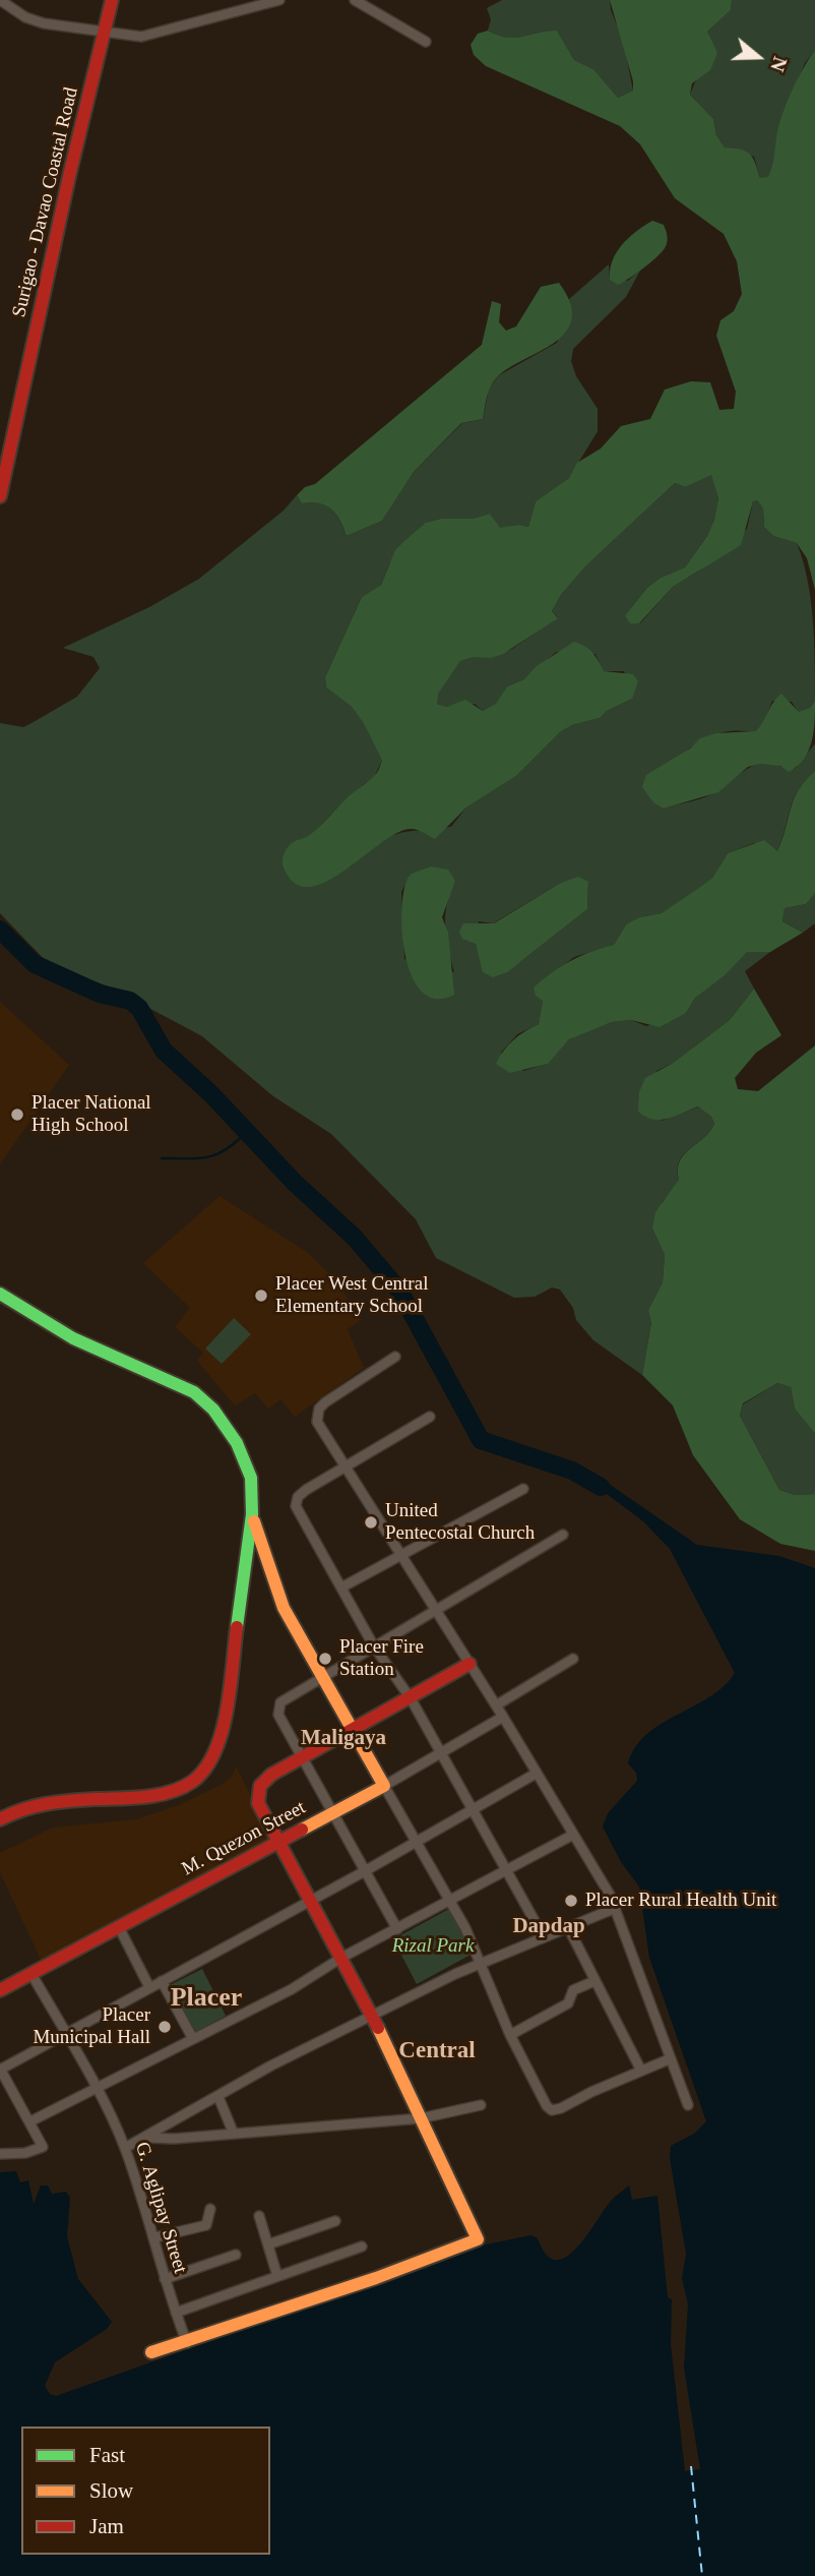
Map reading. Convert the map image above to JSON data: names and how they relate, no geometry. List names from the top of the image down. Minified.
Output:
{"streets":{"main road":["Surigao - Davao Coastal Road","M. Quezon Street"],"street":["G. Aglipay Street"]},"crossings":[["M. Quezon Street","G. Aglipay Street"]],"districts":["Maligaya","Dapdap","Placer","Central"],"parks":["Rizal Park"],"places":["Placer National High School","Placer West Central Elementary School","United Pentecostal Church","Placer Fire Station","Placer Rural Health Unit","Placer Municipal Hall"],"legend":["Fast","Slow","Jam"],"north":"right"}
